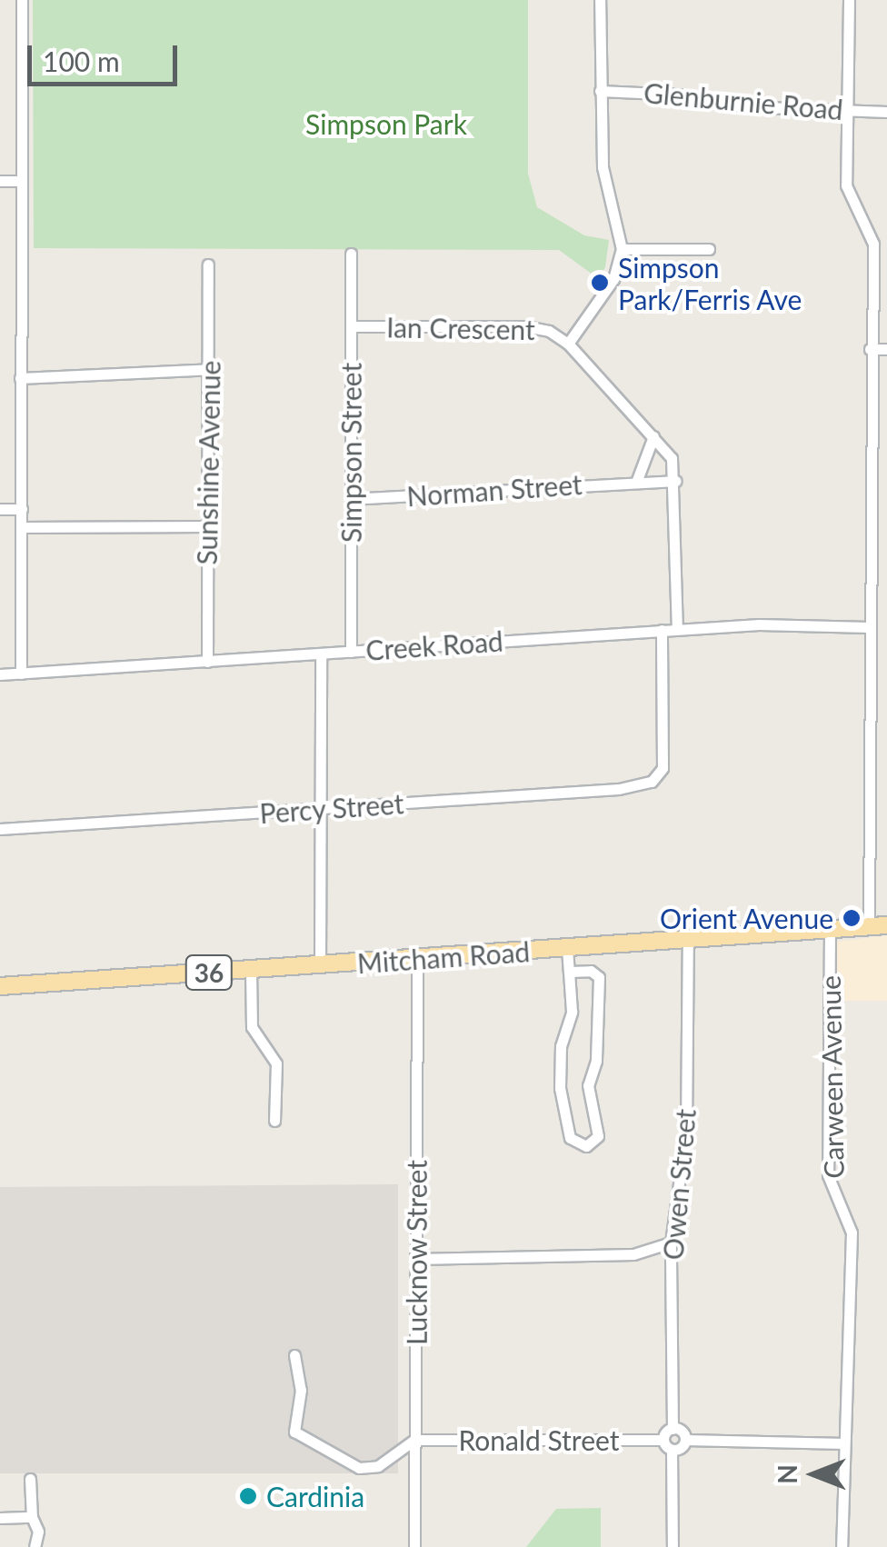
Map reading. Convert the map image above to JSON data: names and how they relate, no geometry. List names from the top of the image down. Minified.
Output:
{"streets":{"main road":["Mitcham Road","36"],"street":["Glenburnie Road","Ian Crescent","Simpson Street","Sunshine Avenue","Norman Street","Creek Road","Percy Street","Carween Avenue","Owen Street","Lucknow Street","Ronald Street"]},"crossings":[["Ian Crescent","Simpson Street"],["Ian Crescent","Norman Street"],["Ian Crescent","Creek Road"],["Simpson Street","Norman Street"],["Simpson Street","Creek Road"],["Sunshine Avenue","Creek Road"],["Creek Road","Percy Street"],["Mitcham Road","Carween Avenue"],["Mitcham Road","Owen Street"],["Mitcham Road","Lucknow Street"],["Lucknow Street","Ronald Street"]],"parks":["Simpson Park"],"places":["Simpson Park/Ferris Ave","Orient Avenue","Cardinia"],"scale_bar":"100 m","north":"left"}
